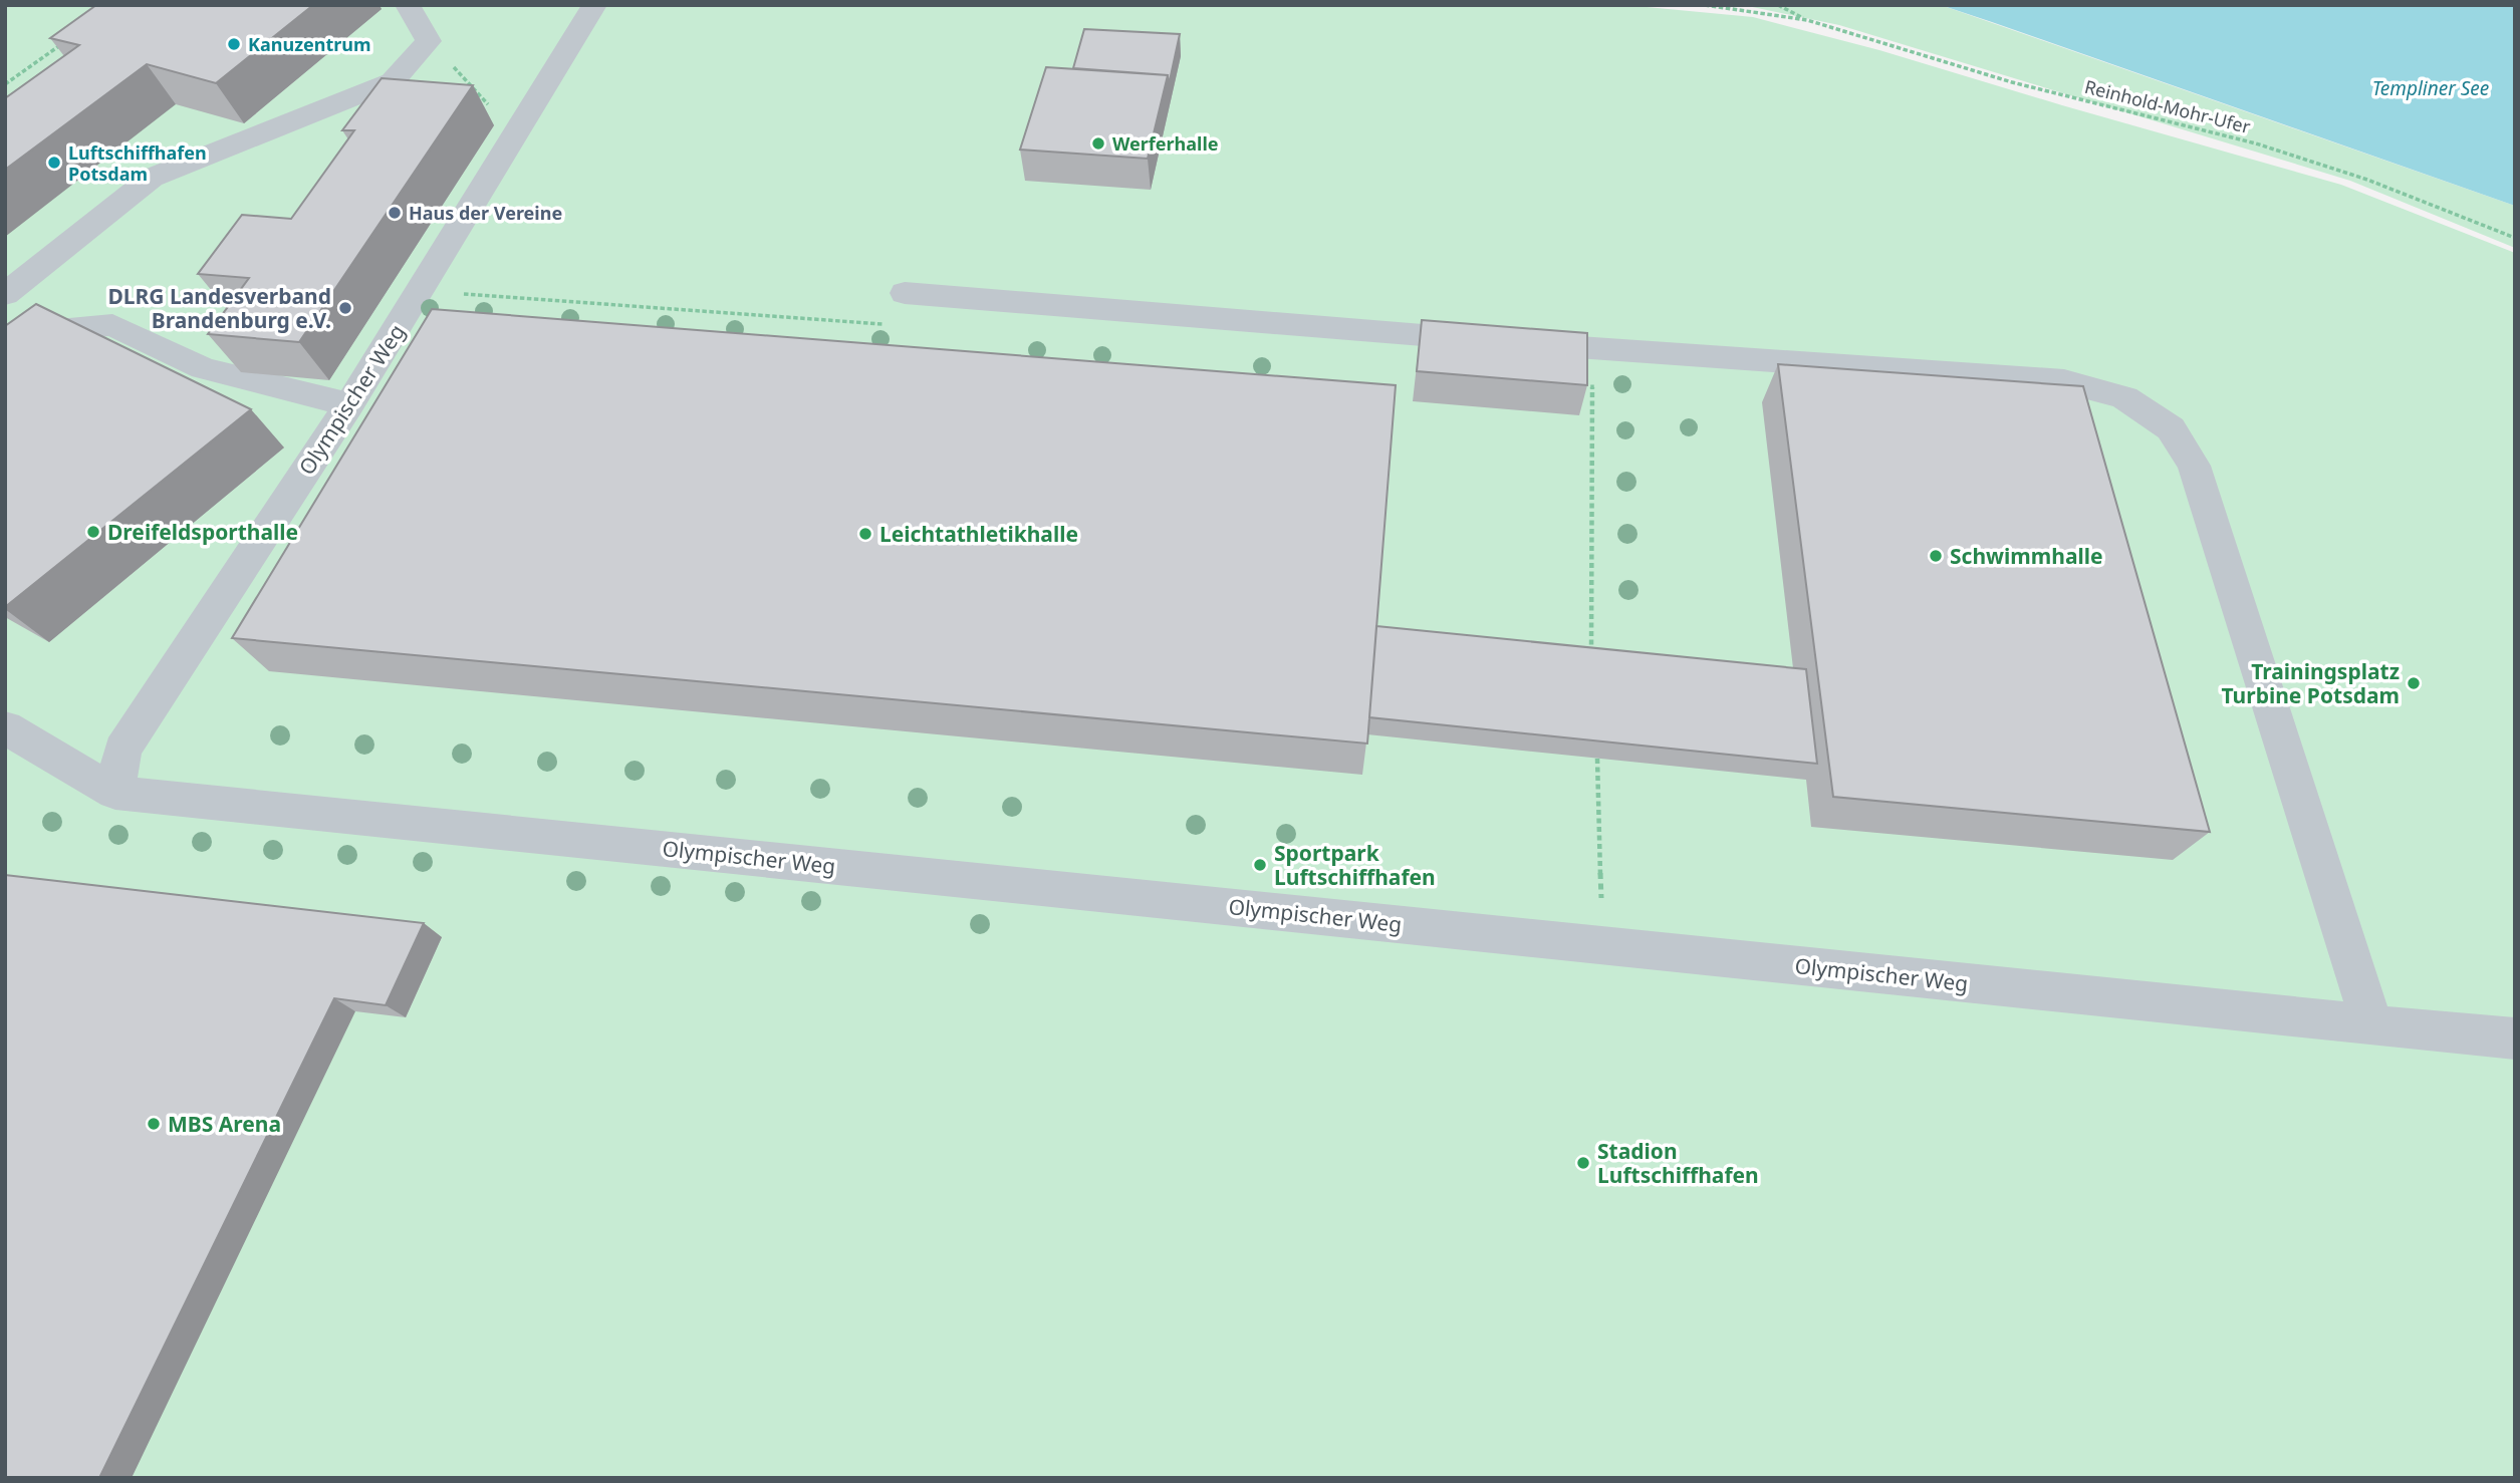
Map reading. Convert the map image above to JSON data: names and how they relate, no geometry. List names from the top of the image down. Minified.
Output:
{"streets":{"street":["Olympischer Weg"],"path":["Reinhold-Mohr-Ufer"]},"water":["Templiner See"],"places":["Kanuzentrum","Werferhalle","Luftschiffhafen Potsdam","Haus der Vereine","DLRG Landesverband Brandenburg e.V.","Dreifeldsporthalle","Leichtathletikhalle","Schwimmhalle","Trainingsplatz Turbine Potsdam","Sportpark Luftschiffhafen","MBS Arena","Stadion Luftschiffhafen"]}
